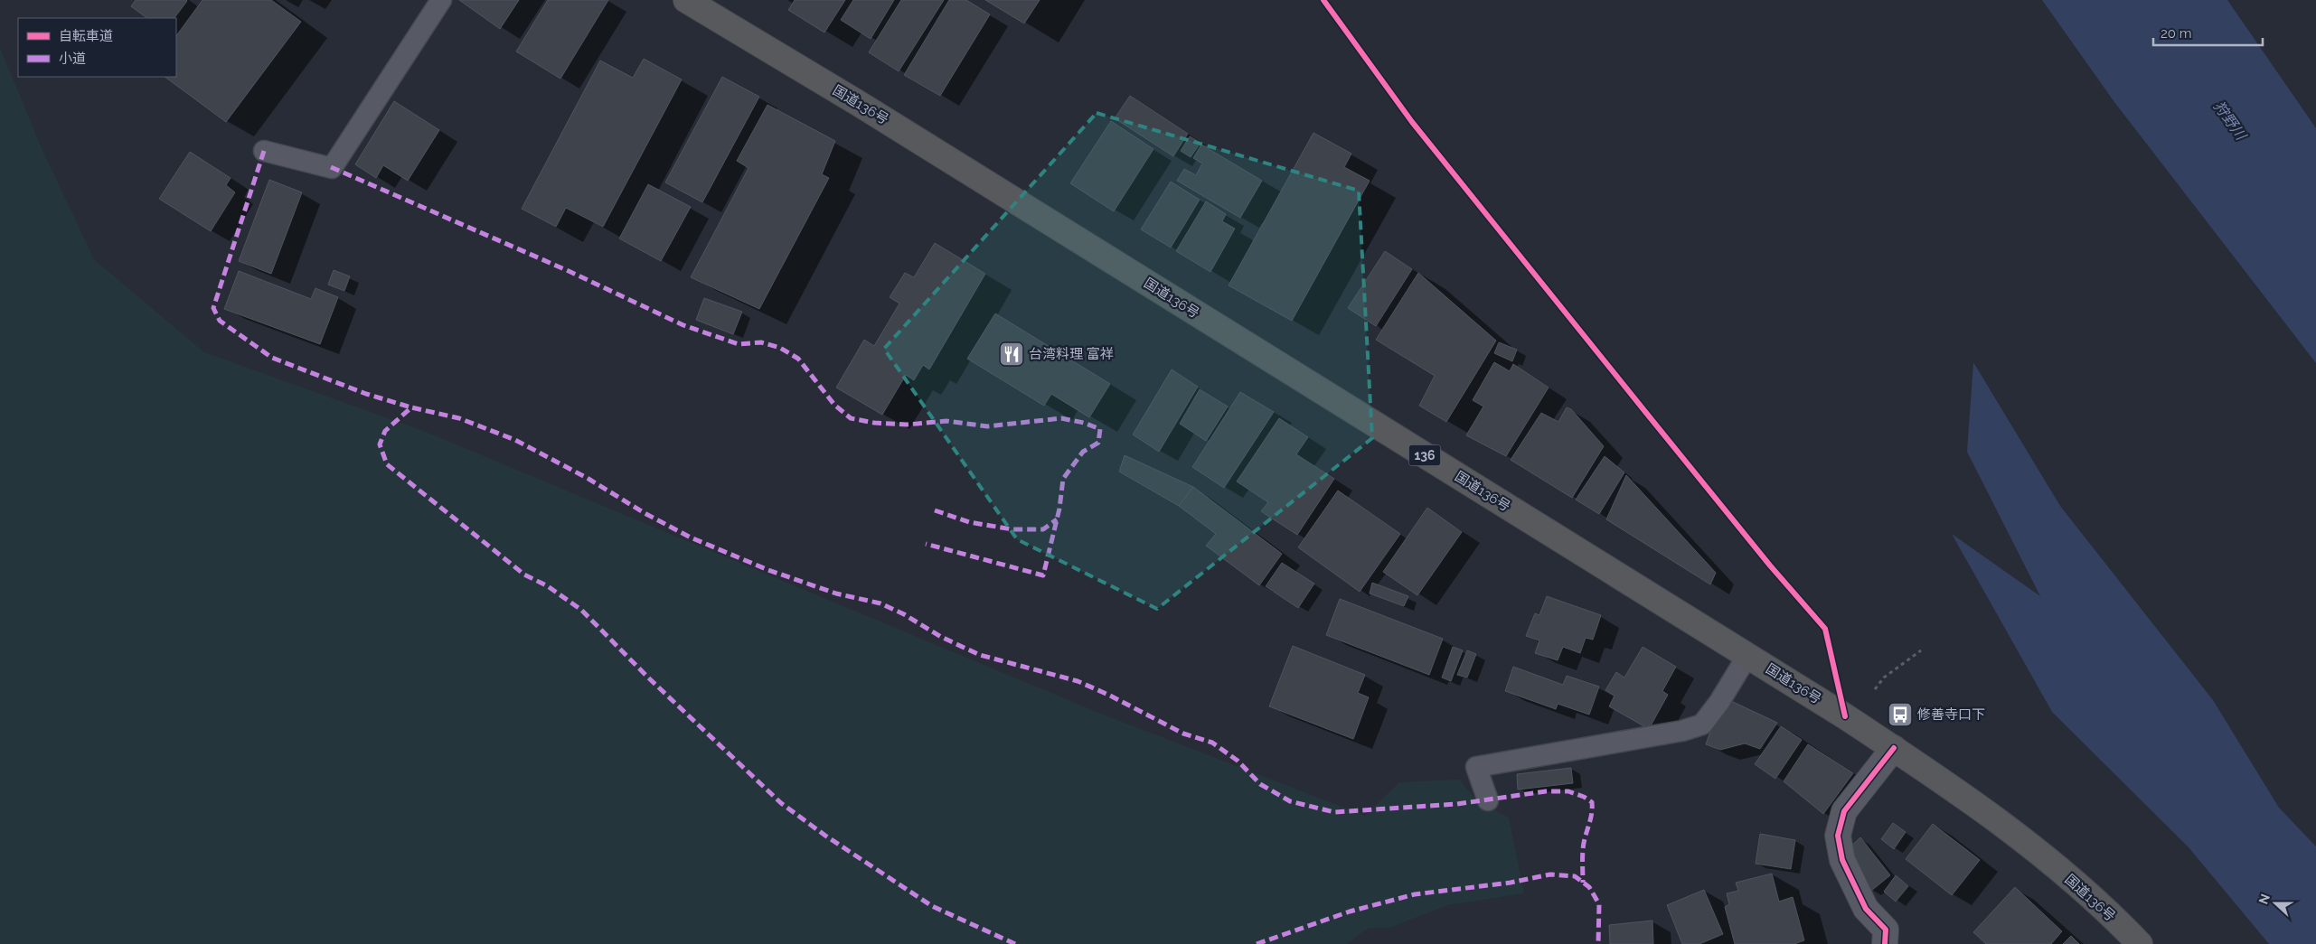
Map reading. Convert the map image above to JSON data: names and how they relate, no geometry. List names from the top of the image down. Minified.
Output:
{"streets":{"highway":["国道136号","136"]},"water":["狩野川"],"places":{"restaurant":["台湾料理 富祥"],"bus stop":["修善寺口下"]},"legend":["自転車道","小道"],"scale_bar":"20 m","north":"left"}
